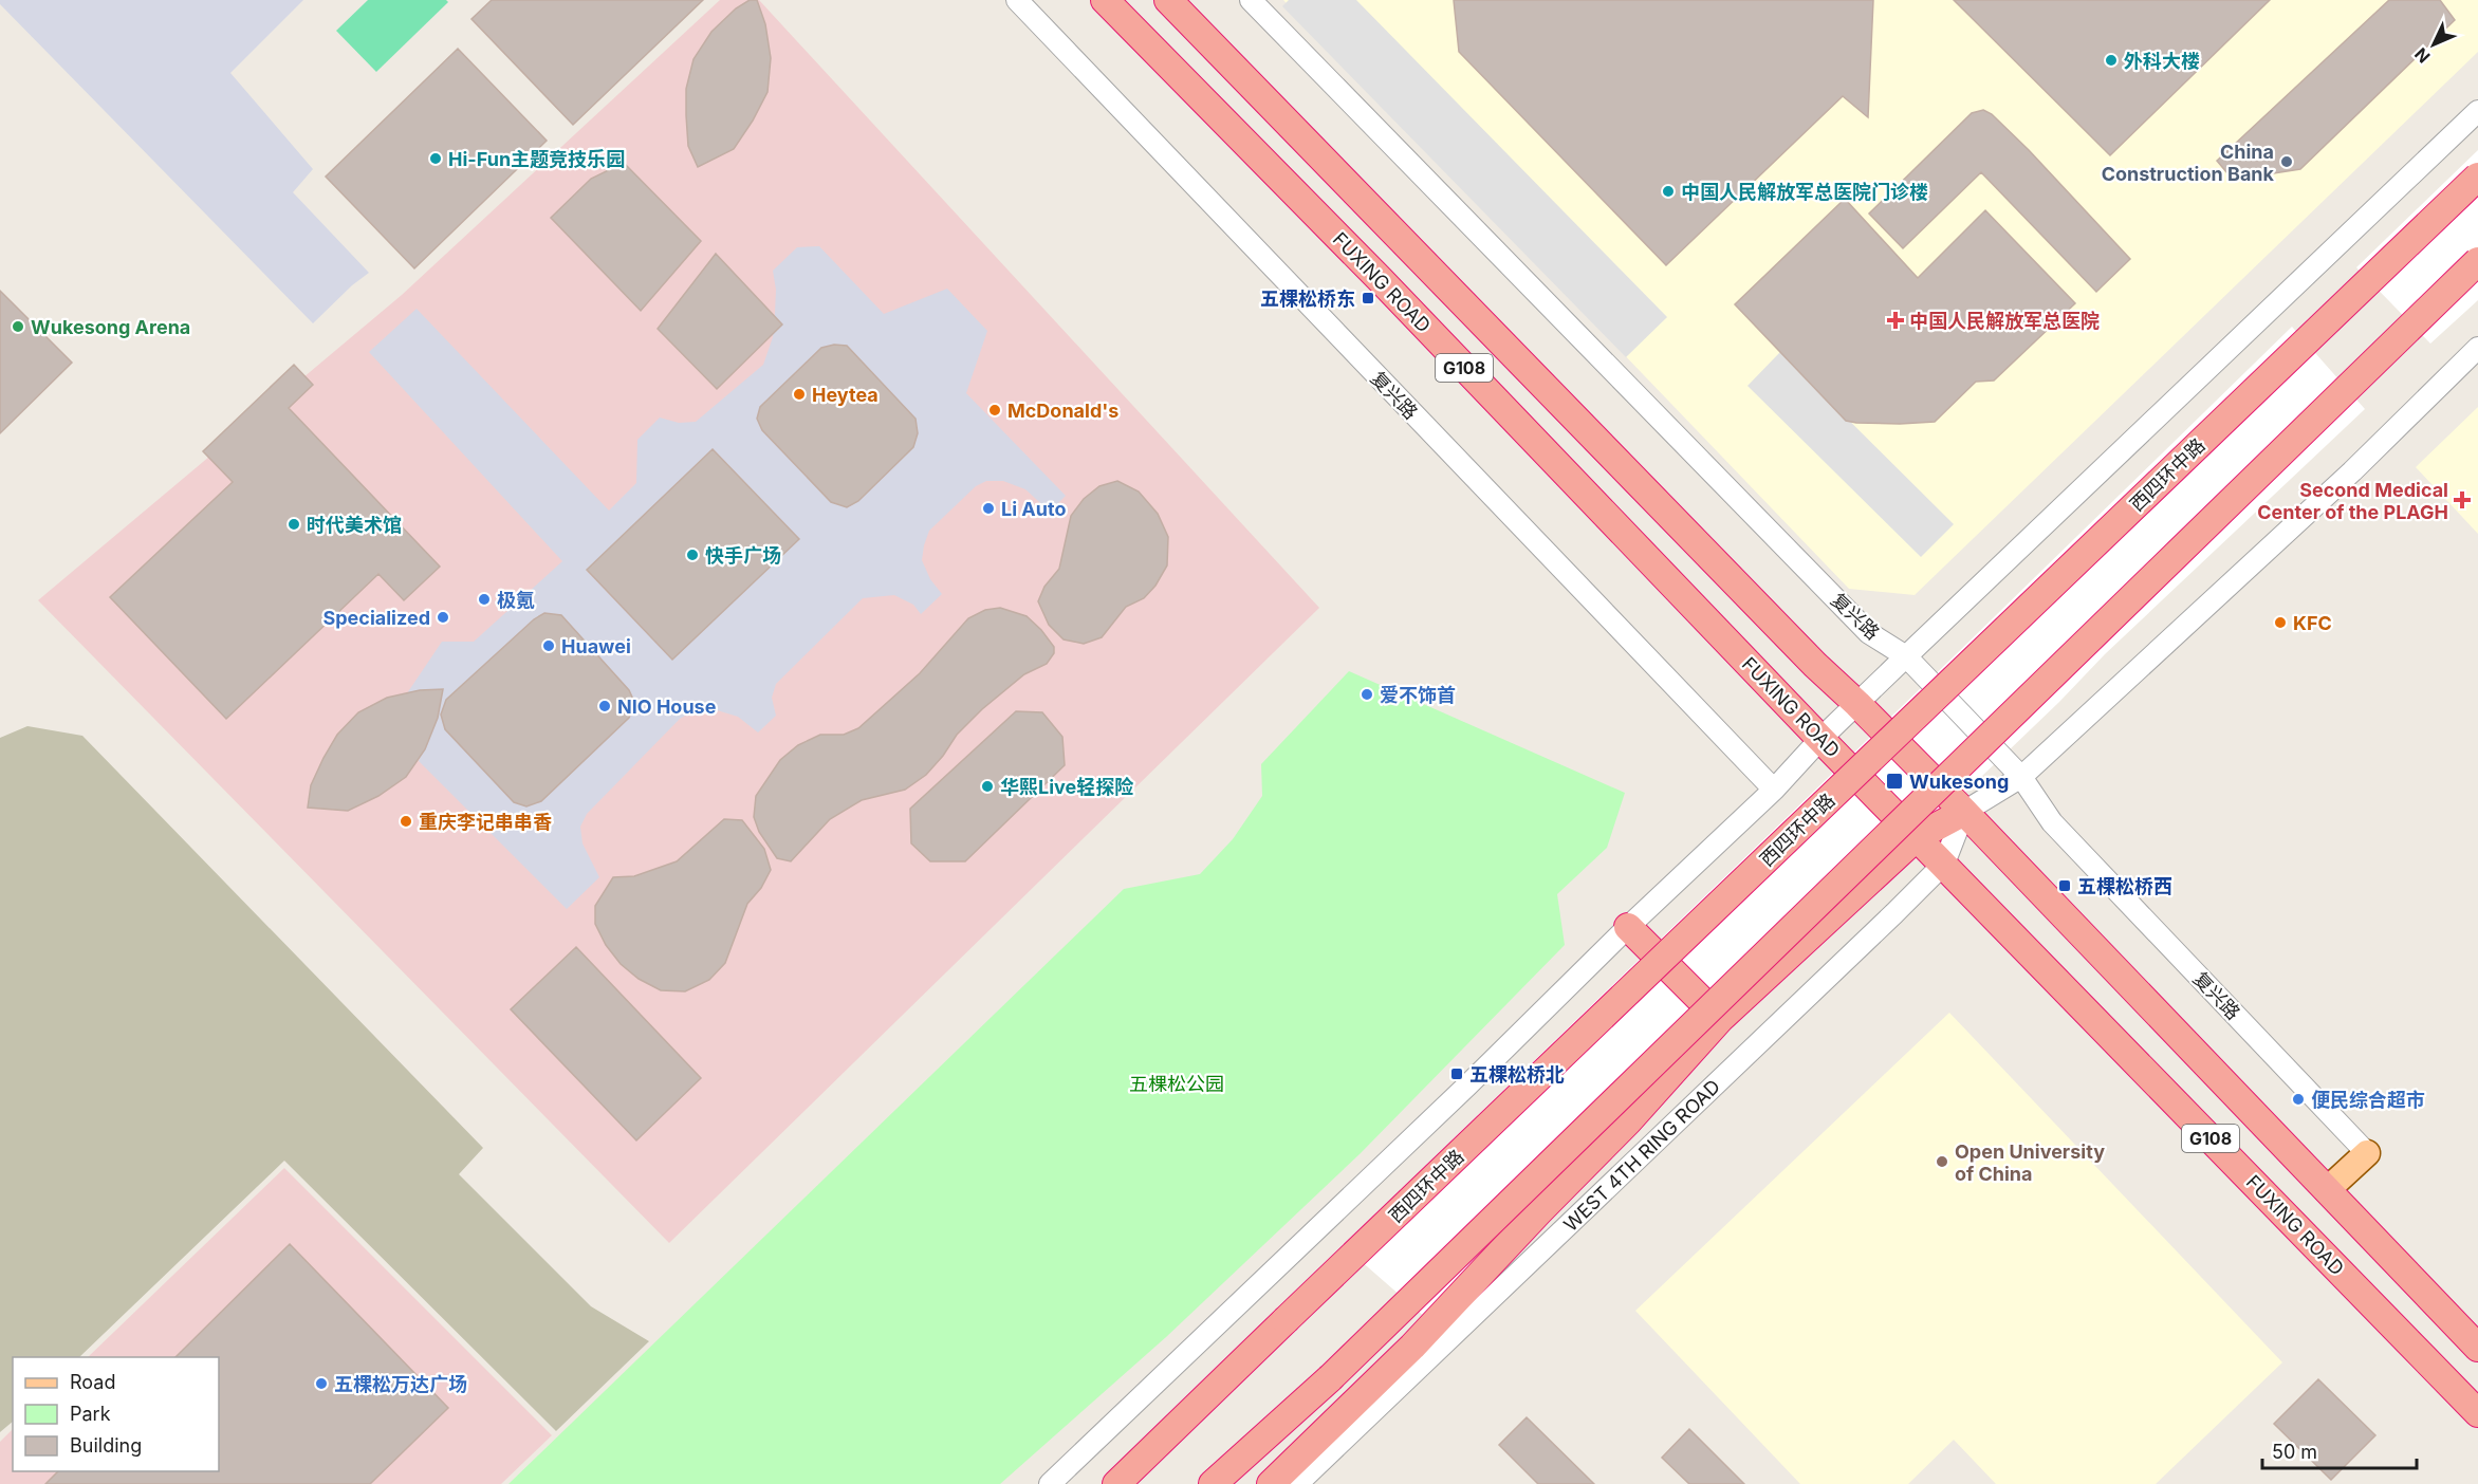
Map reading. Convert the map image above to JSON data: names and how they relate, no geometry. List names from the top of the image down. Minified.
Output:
{"streets":{"highway":["FUXING ROAD","G108","西四环中路"],"street":["复兴路","WEST 4TH RING ROAD"]},"crossings":[["FUXING ROAD","WEST 4TH RING ROAD"],["G108","WEST 4TH RING ROAD"]],"parks":["五棵松公园"],"places":{"other":["外科大楼","Hi-Fun主题竞技乐园","China Construction Bank","中国人民解放军总医院门诊楼","Wukesong Arena","Heytea","McDonald's","Li Auto","时代美术馆","快手广场","极氪","Specialized","KFC","Huawei","爱不饰首","NIO House","华熙Live轻探险","重庆李记串串香","便民综合超市","Open University of China","五棵松万达广场"],"transit":["五棵松桥东","Wukesong","五棵松桥西","五棵松桥北"],"health":["中国人民解放军总医院","Second Medical Center of the PLAGH"]},"legend":["Road","Park","Building"],"scale_bar":"50 m","north":"bottom left"}
